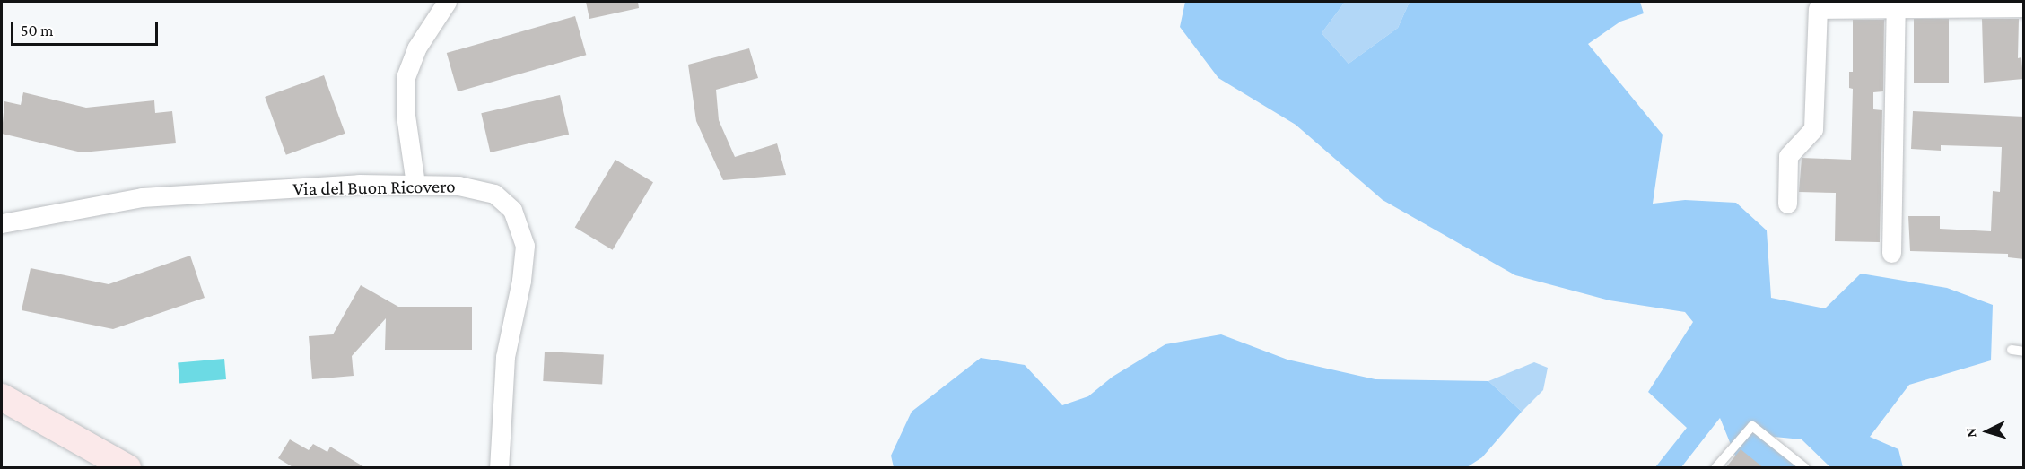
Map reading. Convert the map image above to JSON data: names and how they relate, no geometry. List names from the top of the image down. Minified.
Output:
{"streets":{"street":["Via del Buon Ricovero"]},"scale_bar":"50 m","north":"left"}
